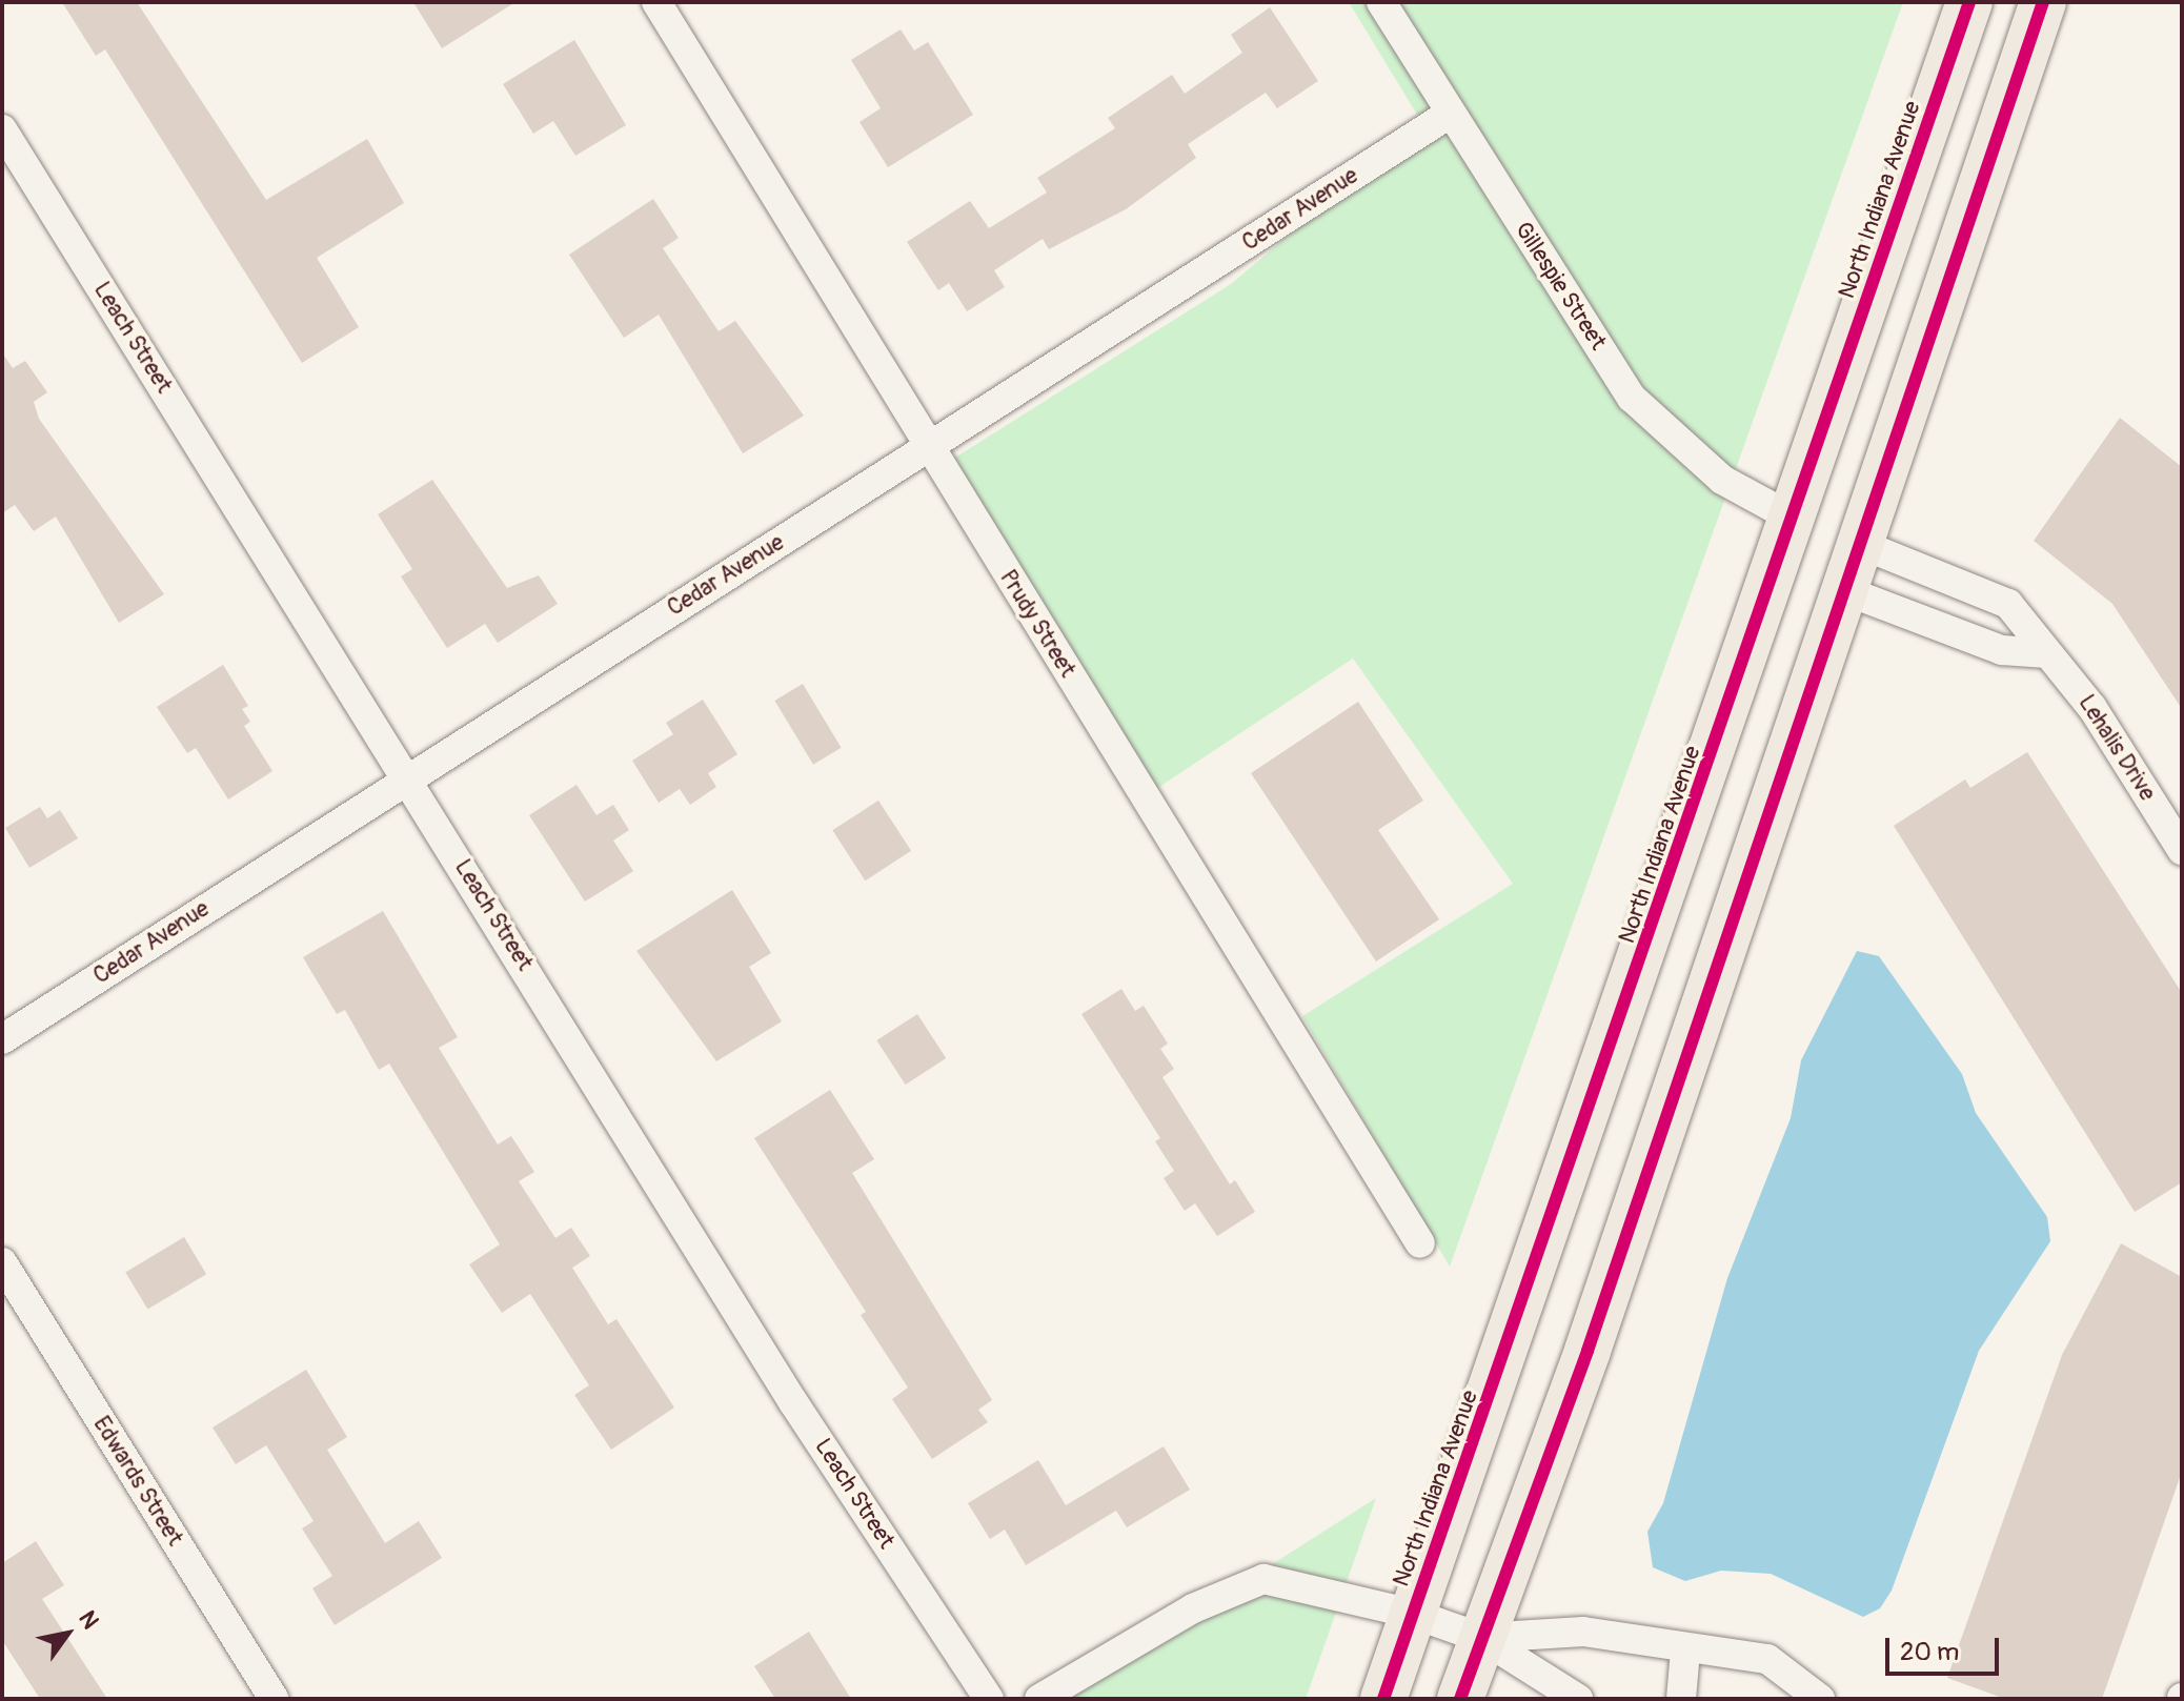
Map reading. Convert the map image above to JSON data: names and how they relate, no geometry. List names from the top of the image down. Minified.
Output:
{"streets":{"main road":["North Indiana Avenue"],"street":["Cedar Avenue","Gillespie Street","Leach Street","Prudy Street","Lehalis Drive","Edwards Street"]},"crossings":[["North Indiana Avenue","Gillespie Street"],["Cedar Avenue","Gillespie Street"],["Cedar Avenue","Leach Street"],["Cedar Avenue","Prudy Street"]],"scale_bar":"20 m","north":"top right"}
